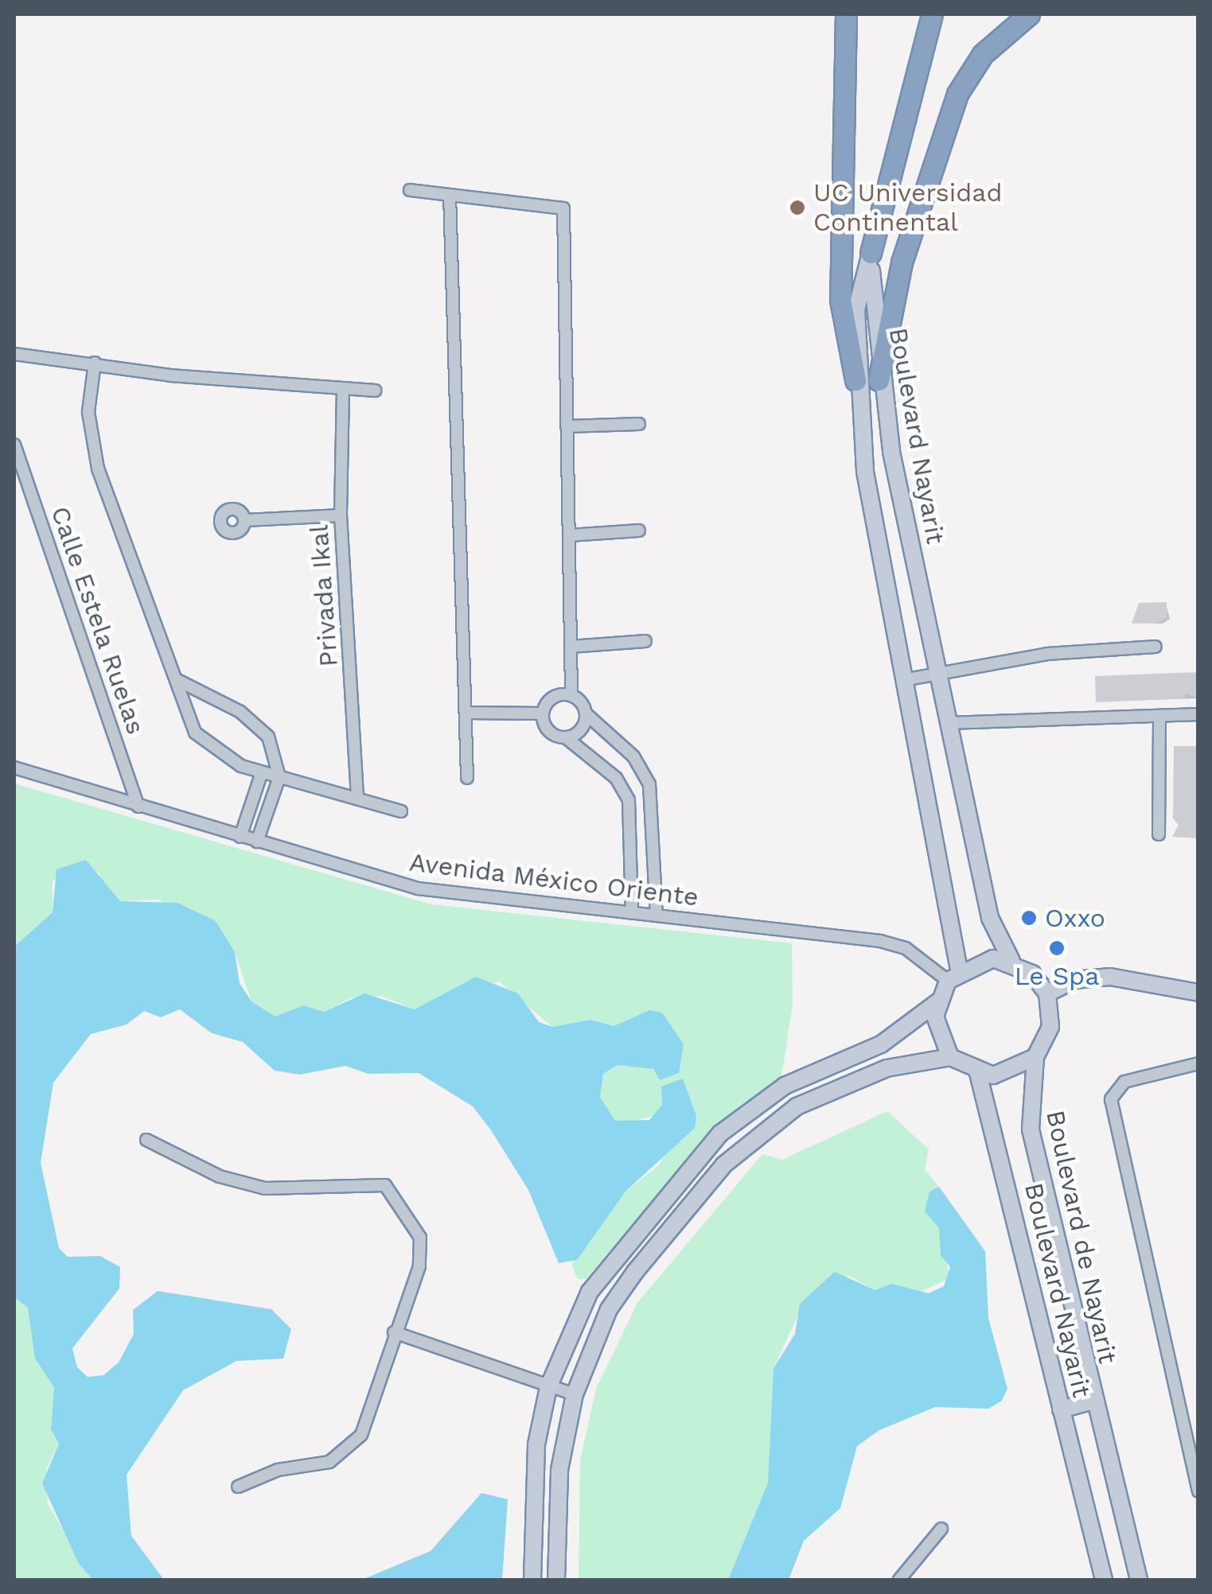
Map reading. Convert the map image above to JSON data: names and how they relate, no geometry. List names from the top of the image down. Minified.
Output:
{"streets":{"street":["Boulevard Nayarit","Privada Ikal","Calle Estela Ruelas","Avenida México Oriente","Boulevard de Nayarit"]},"crossings":[["Boulevard Nayarit","Avenida México Oriente"],["Boulevard Nayarit","Boulevard de Nayarit"],["Calle Estela Ruelas","Avenida México Oriente"],["Avenida México Oriente","Boulevard de Nayarit"]],"places":["UC Universidad Continental","Oxxo","Le Spa"]}
